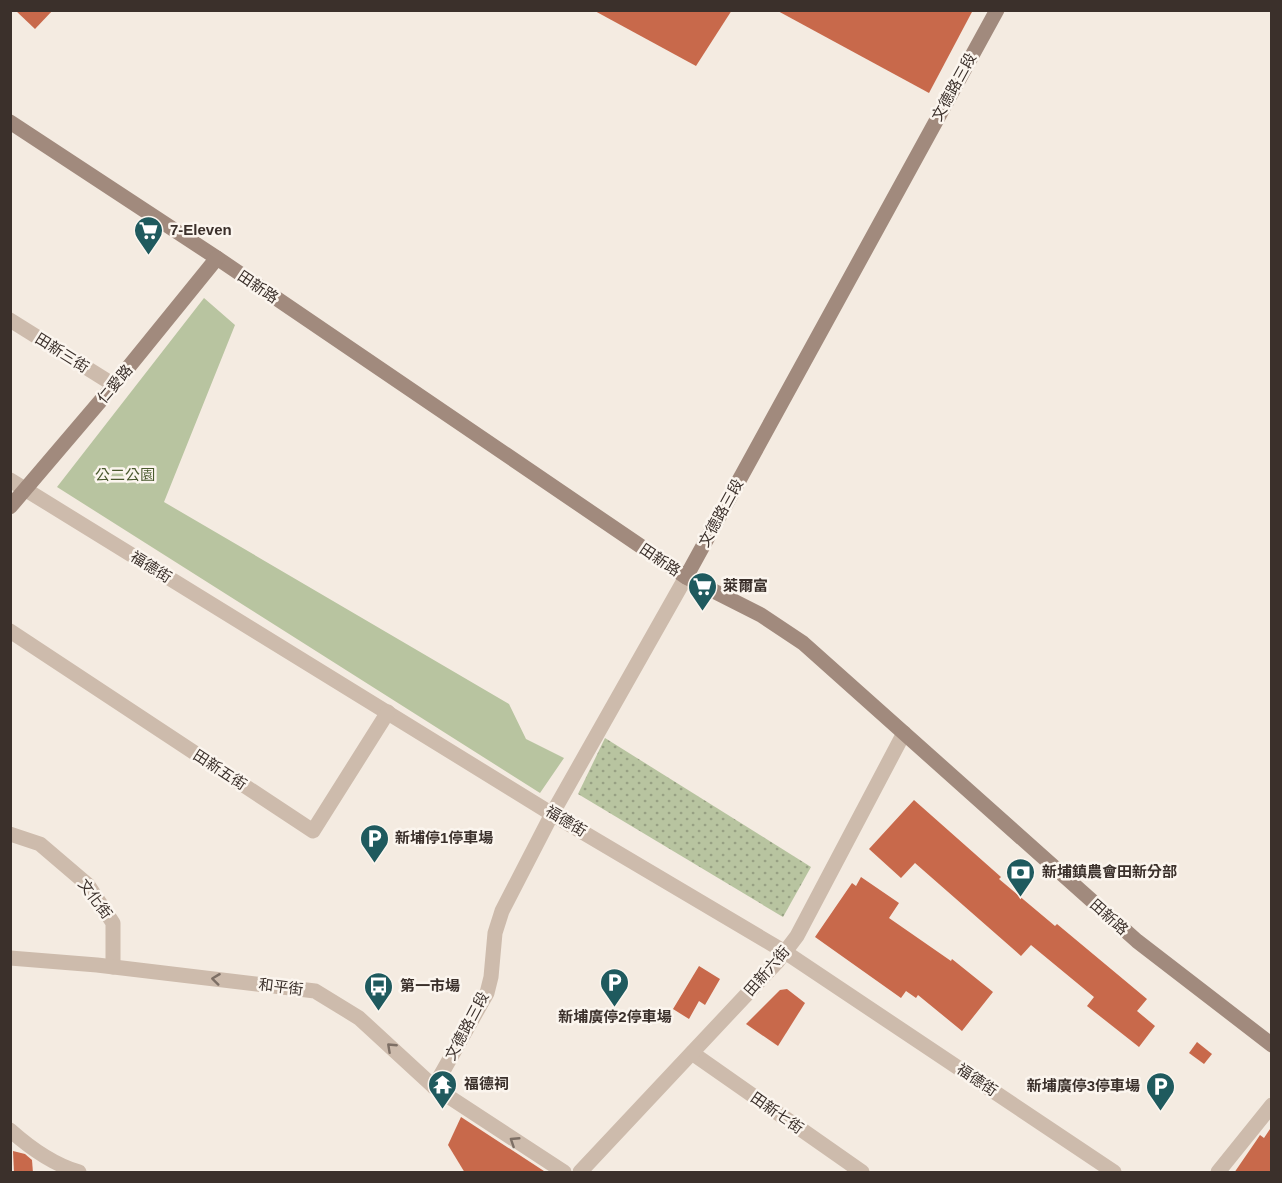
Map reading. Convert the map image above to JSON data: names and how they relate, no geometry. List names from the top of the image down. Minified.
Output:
{"streets":{"main road":["文德路三段","田新路","仁愛路"],"street":["田新三街","福德街","田新五街","文化街","田新六街","和平街","田新七街"]},"crossings":[["文德路三段","田新路"],["文德路三段","福德街"],["文德路三段","和平街"],["田新路","仁愛路"],["田新路","田新六街"],["田新三街","仁愛路"],["仁愛路","福德街"],["福德街","田新五街"],["福德街","田新六街"],["文化街","和平街"],["田新六街","田新七街"]],"one_way":["和平街"],"parks":["公二公園"],"places":{"supermarket":["7-Eleven","萊爾富"],"parking":["新埔停1停車場","新埔廣停2停車場","新埔廣停3停車場"],"bank":["新埔鎮農會田新分部"],"bus stop":["第一市場"],"temple":["福德祠"]}}
